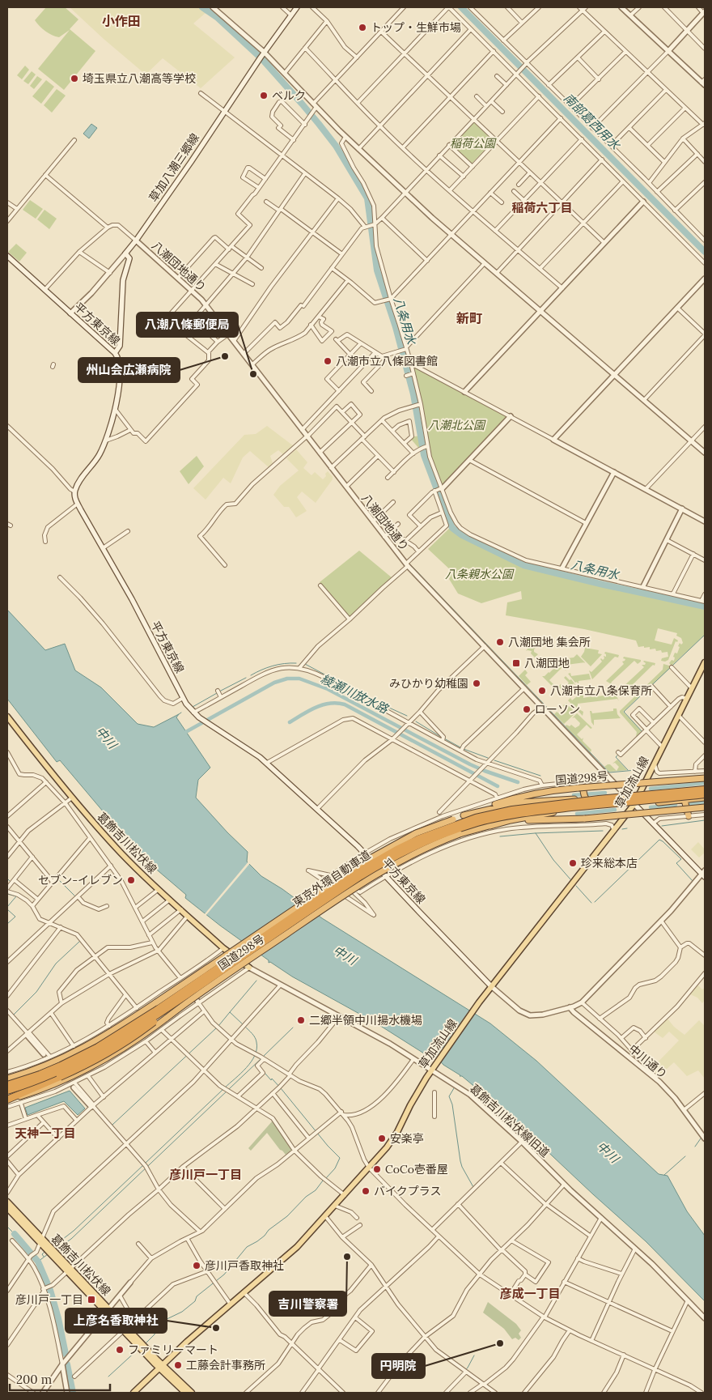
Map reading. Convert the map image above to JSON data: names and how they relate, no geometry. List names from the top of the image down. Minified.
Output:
{"streets":{"highway":["国道298号","東京外環自動車道"],"main road":["草加八潮三郷線","平方東京線","草加流山線","葛飾吉川松伏線"],"street":["八潮団地通り","中川通り","葛飾吉川松伏線旧道"]},"crossings":[["草加八潮三郷線","八潮団地通り"],["八潮団地通り","国道298号"],["八潮団地通り","草加流山線"],["平方東京線","草加流山線"],["国道298号","草加流山線"],["国道298号","東京外環自動車道"],["草加流山線","葛飾吉川松伏線"],["草加流山線","葛飾吉川松伏線旧道"],["葛飾吉川松伏線","葛飾吉川松伏線旧道"]],"districts":["小作田","稲荷六丁目","新町","天神一丁目","彦川戸一丁目","彦成一丁目"],"water":["南部葛西用水","八条用水","綾瀬川放水路","中川"],"parks":["稲荷公園","八潮北公園","八条親水公園"],"places":{"other":["トップ・生鮮市場","埼玉県立八潮高等学校","ベルク","州山会広瀬病院","八潮市立八條図書館","八潮八條郵便局","八潮団地 集会所","みひかり幼稚園","八潮市立八条保育所","ローソン","珍来総本店","セブン-イレブン","二郷半領中川揚水機場","安楽亭","CoCo壱番屋","バイクプラス","吉川警察署","彦川戸香取神社","上彦名香取神社","円明院","ファミリーマート","工藤会計事務所"],"transit":["八潮団地","彦川戸一丁目"]},"scale_bar":"200 m"}
